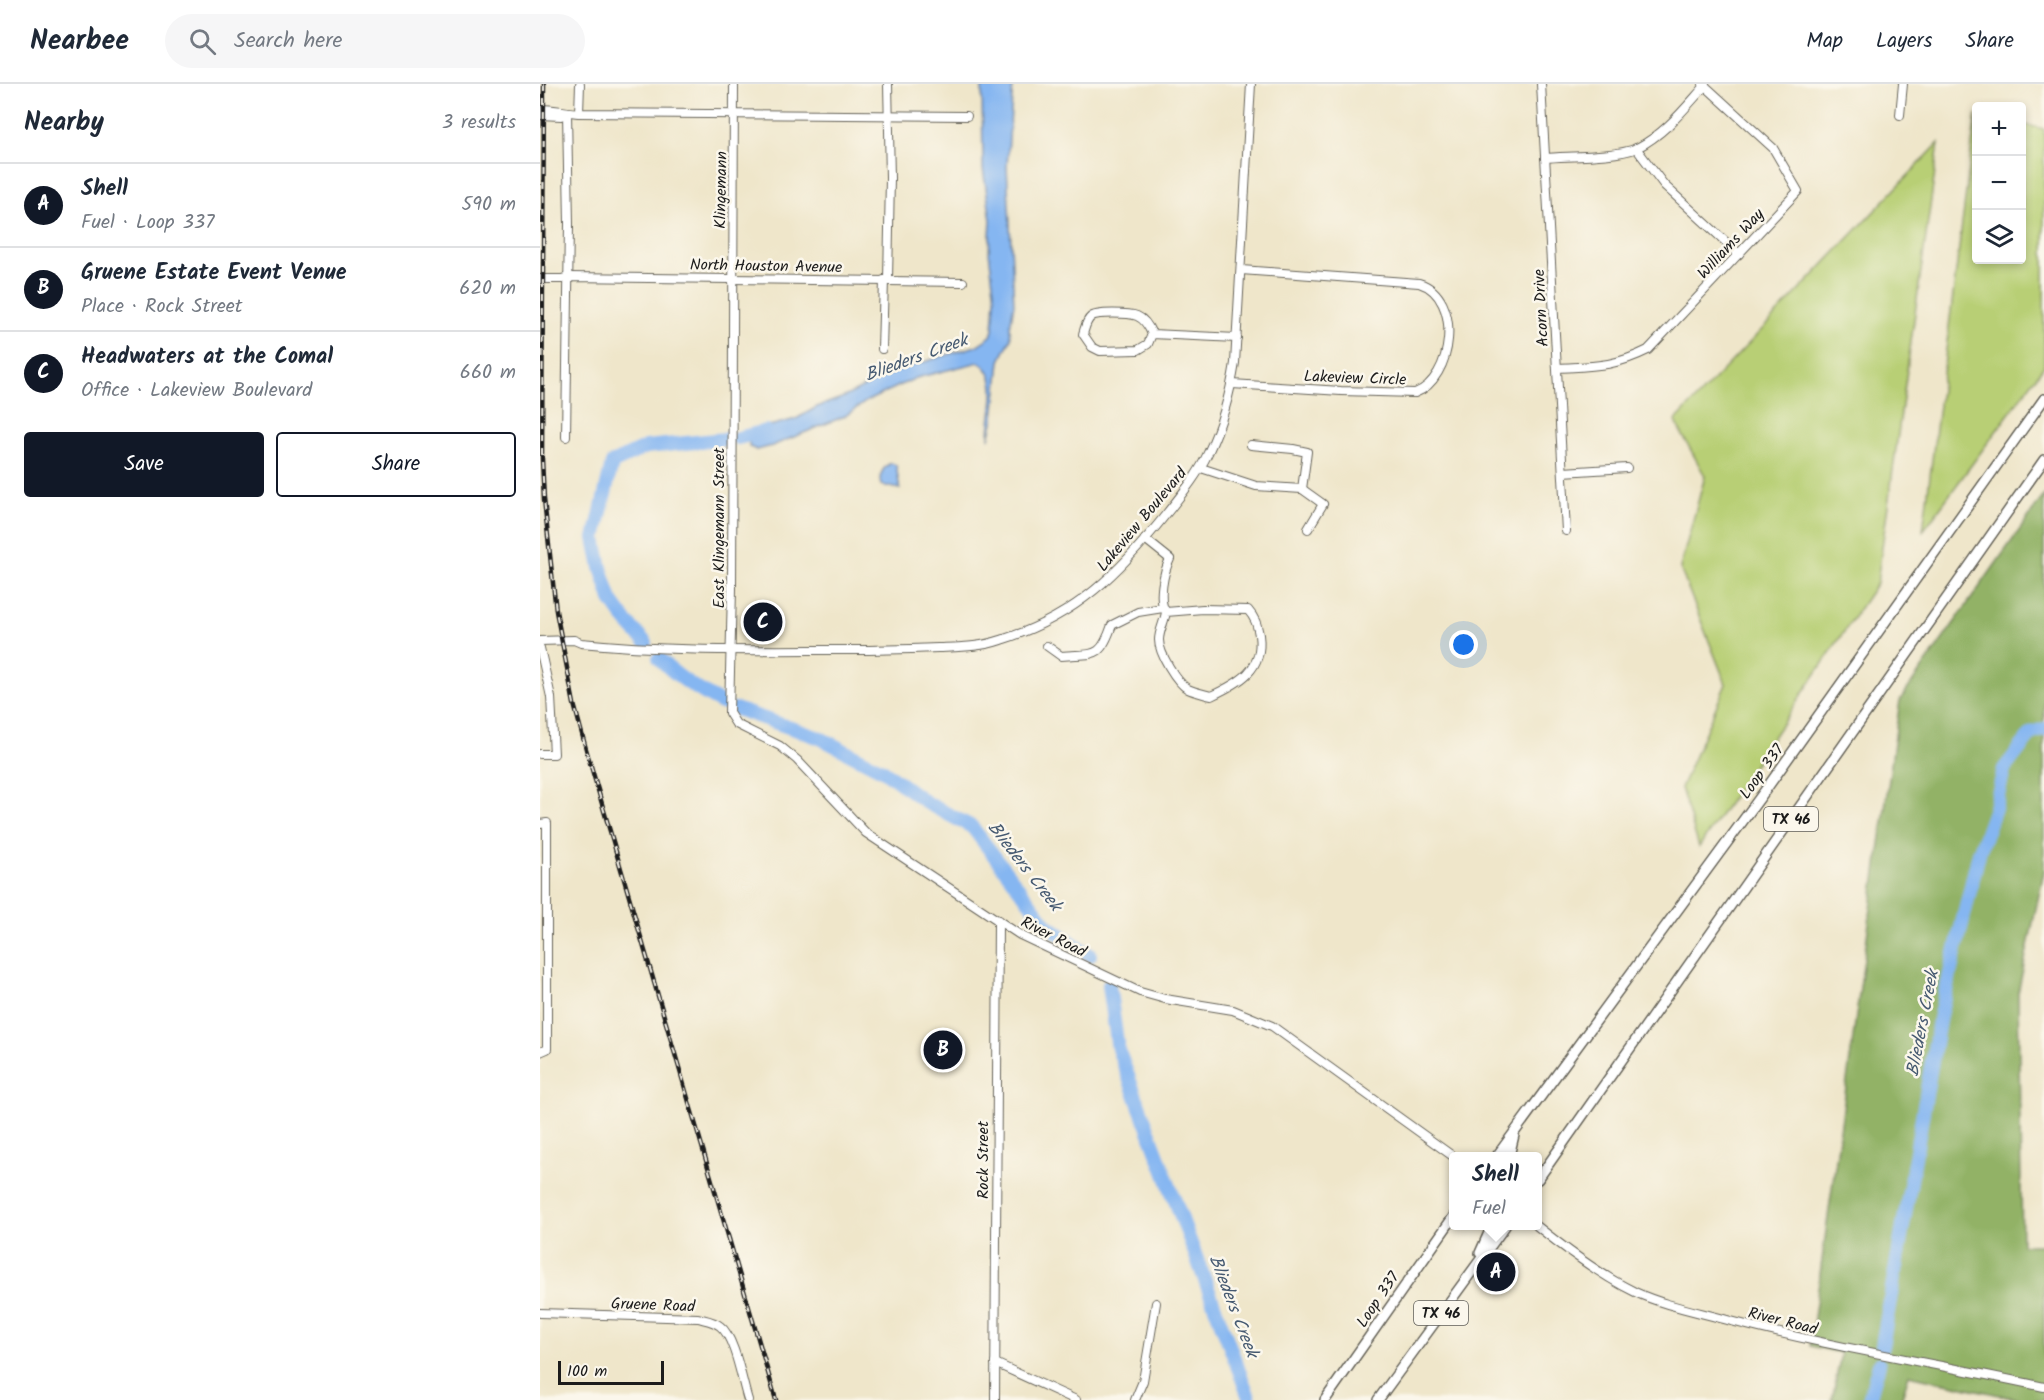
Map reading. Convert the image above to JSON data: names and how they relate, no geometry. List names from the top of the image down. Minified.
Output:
{"streets":{"main road":["Loop 337","TX 46"],"street":["Klingemann","Williams Way","North Houston Avenue","Acorn Drive","Lakeview Circle","Lakeview Boulevard","East Klingemann Street","River Road","Rock Street","Gruene Road"]},"crossings":[["Klingemann","North Houston Avenue"],["Klingemann","East Klingemann Street"],["Williams Way","Acorn Drive"],["Lakeview Circle","Lakeview Boulevard"],["Lakeview Boulevard","East Klingemann Street"],["Lakeview Boulevard","River Road"],["East Klingemann Street","River Road"],["River Road","Rock Street"]],"water":["Blieders Creek"],"scale_bar":"100 m","page":{"header":"Nearbee","search":"Search here","nav":["Map","Layers","Share"],"heading":["Nearby","3 results"],"map_buttons":["+","−"],"list":[{"mark":"A","name":"Shell","note":"Fuel · Loop 337","value":"590 m"},{"mark":"B","name":"Gruene Estate Event Venue","note":"Place · Rock Street","value":"620 m"},{"mark":"C","name":"Headwaters at the Comal","note":"Office · Lakeview Boulevard","value":"660 m"}],"buttons":["Save","Share"],"pins":["C","B","A"],"popup":["Shell","Fuel"],"scale":"100 m"}}
